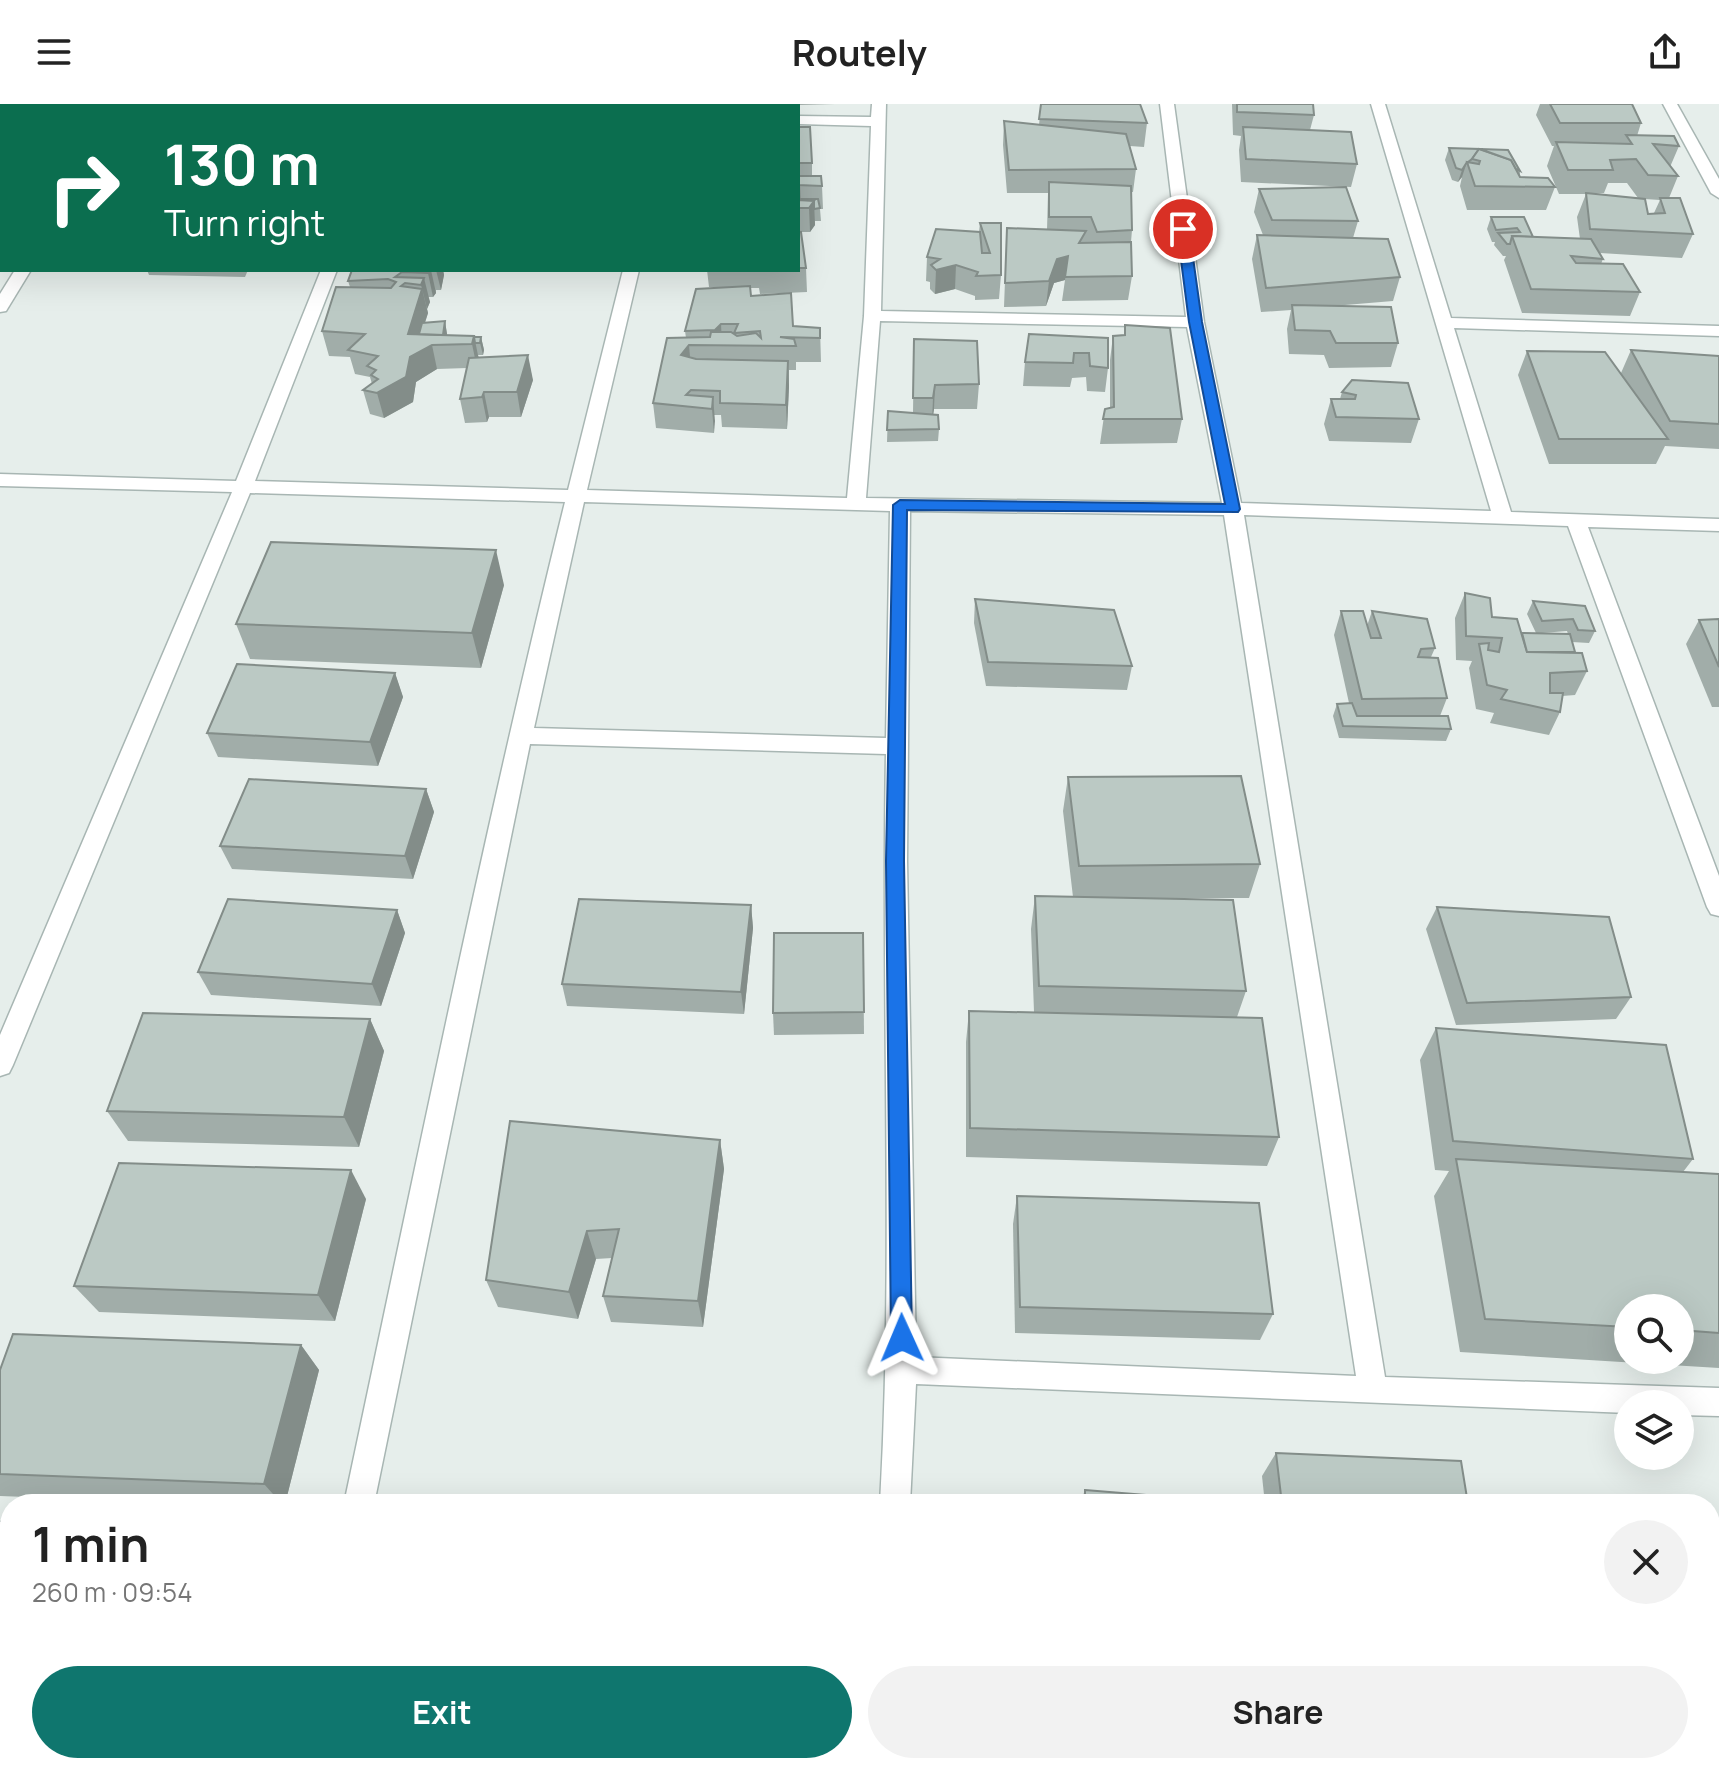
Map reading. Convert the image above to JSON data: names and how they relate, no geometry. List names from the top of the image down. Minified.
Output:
{"page":{"header":"Routely","turn":["130 m","Turn right"],"heading":["1 min","260 m · 09:54"],"buttons":["Exit","Share"]}}
